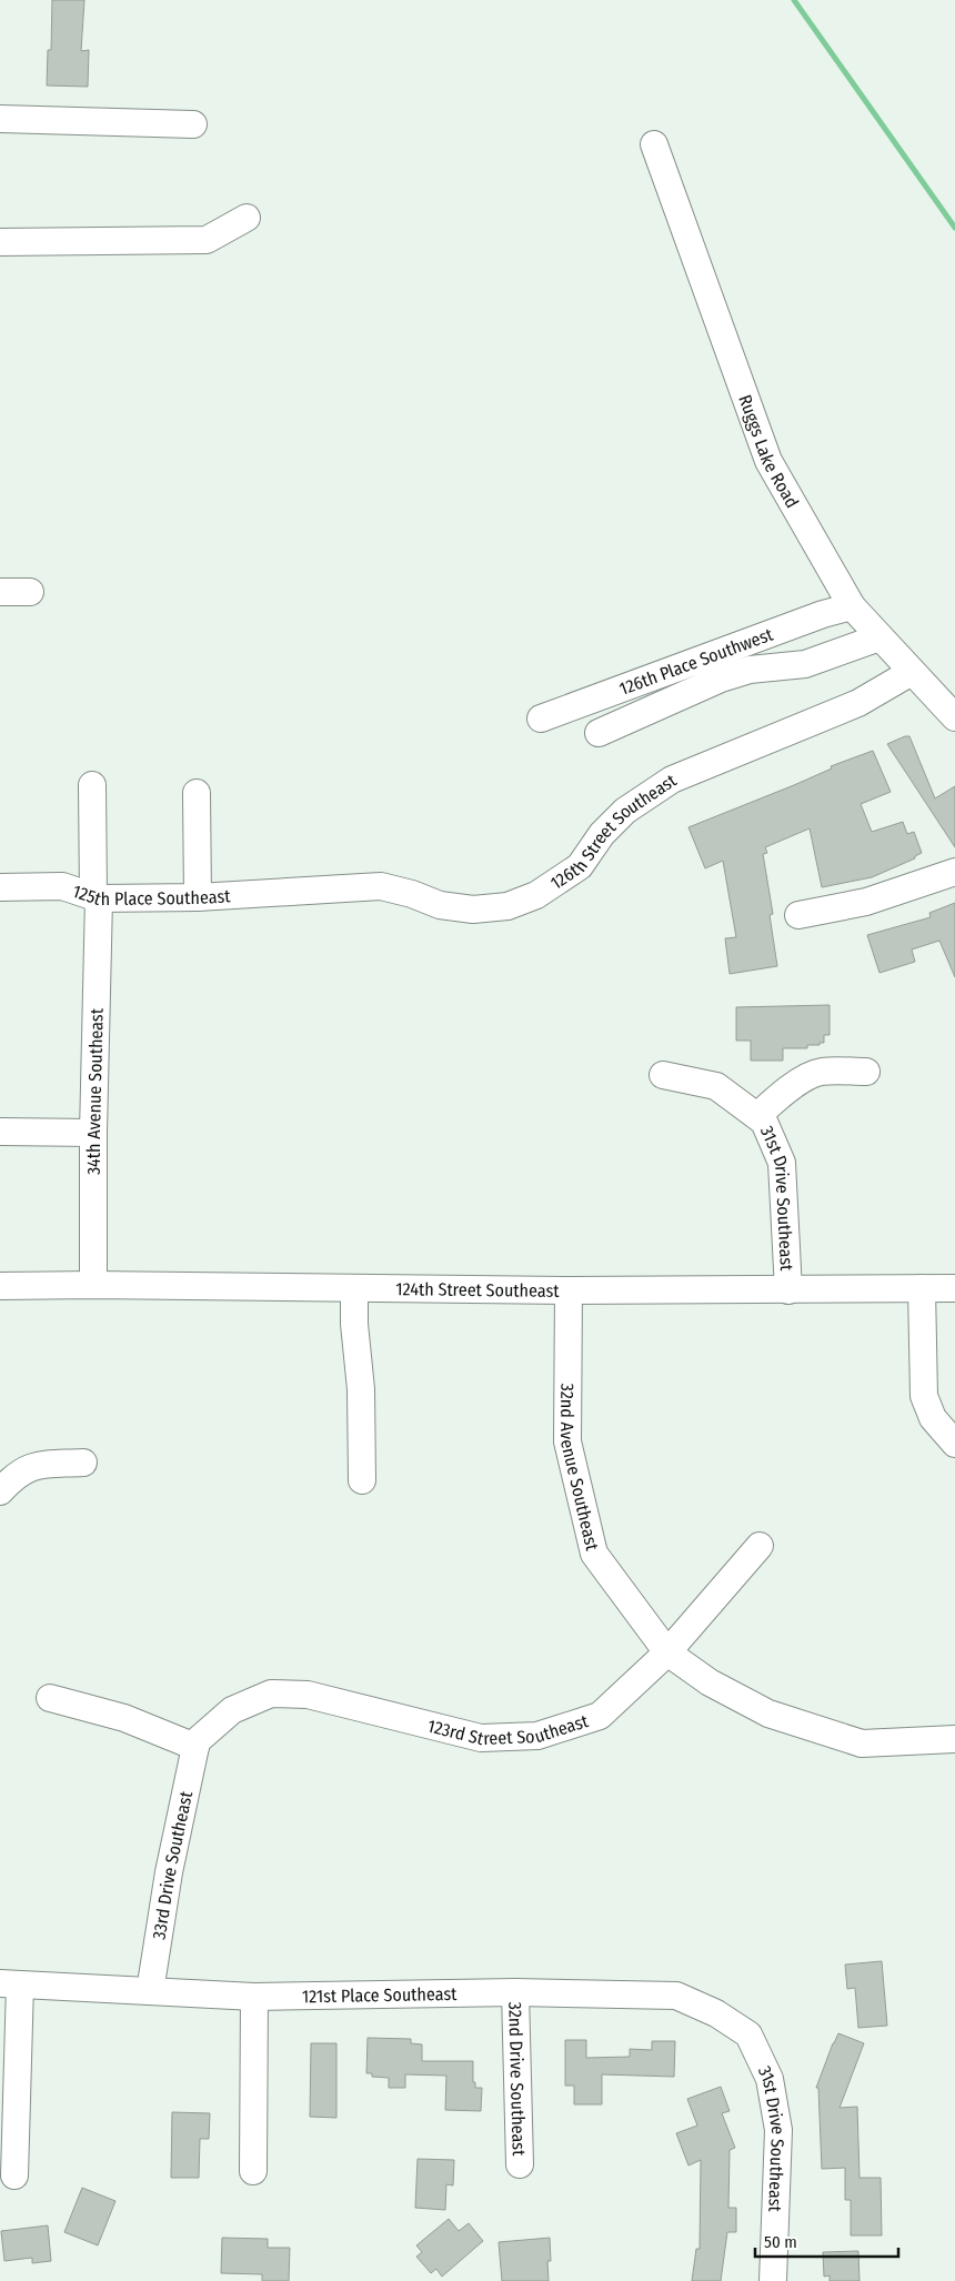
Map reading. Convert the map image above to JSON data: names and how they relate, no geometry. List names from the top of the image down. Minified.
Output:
{"streets":{"street":["Ruggs Lake Road","126th Place Southwest","126th Street Southeast","125th Place Southeast","34th Avenue Southeast","31st Drive Southeast","124th Street Southeast","32nd Avenue Southeast","123rd Street Southeast","33rd Drive Southeast","121st Place Southeast","32nd Drive Southeast"]},"crossings":[["Ruggs Lake Road","126th Place Southwest"],["Ruggs Lake Road","126th Street Southeast"],["126th Street Southeast","125th Place Southeast"],["125th Place Southeast","34th Avenue Southeast"],["34th Avenue Southeast","124th Street Southeast"],["31st Drive Southeast","124th Street Southeast"],["31st Drive Southeast","121st Place Southeast"],["124th Street Southeast","32nd Avenue Southeast"],["32nd Avenue Southeast","123rd Street Southeast"],["123rd Street Southeast","33rd Drive Southeast"],["33rd Drive Southeast","121st Place Southeast"],["121st Place Southeast","32nd Drive Southeast"]],"scale_bar":"50 m"}
